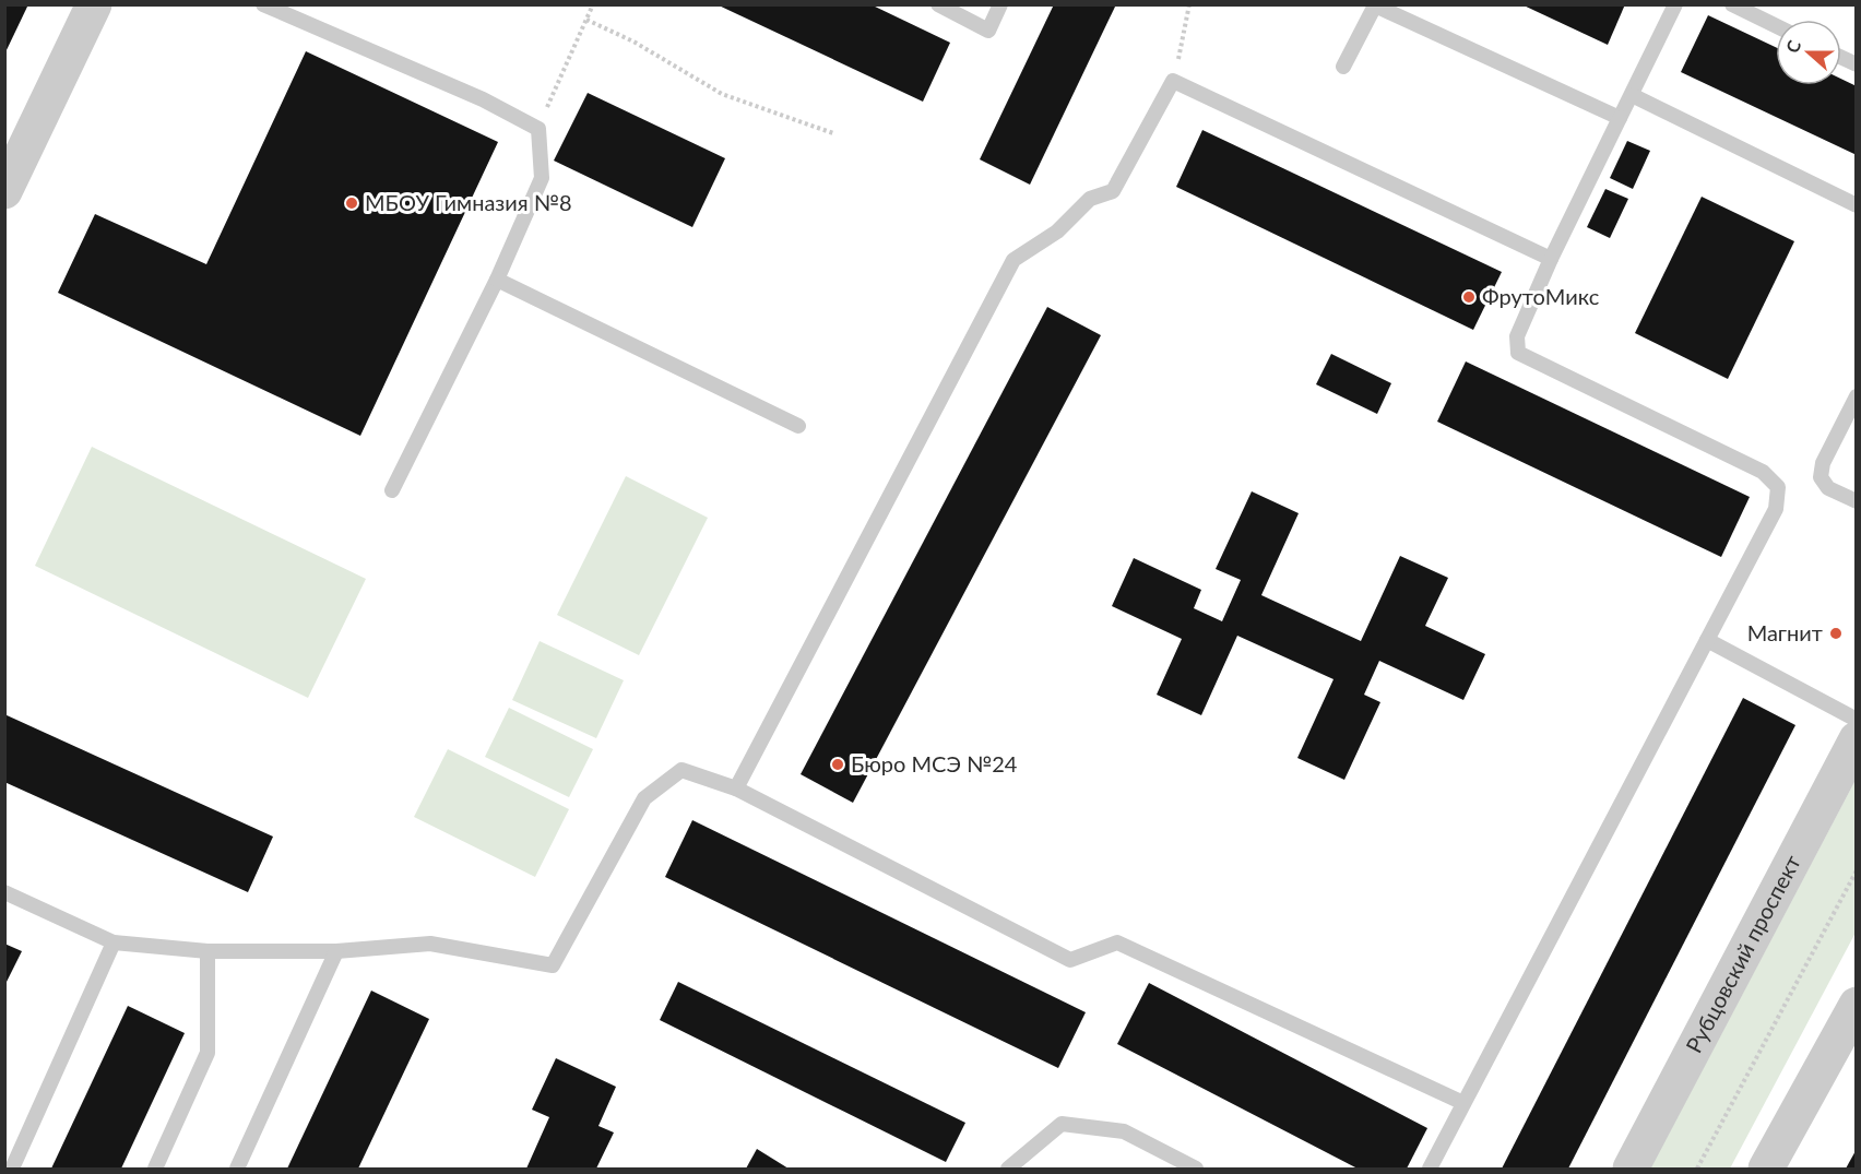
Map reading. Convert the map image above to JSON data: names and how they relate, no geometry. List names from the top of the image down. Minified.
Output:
{"streets":{"street":["Рубцовский проспект"]},"places":["МБОУ Гимназия №8","ФрутоМикс","Магнит","Бюро МСЭ №24"],"north":"left"}
